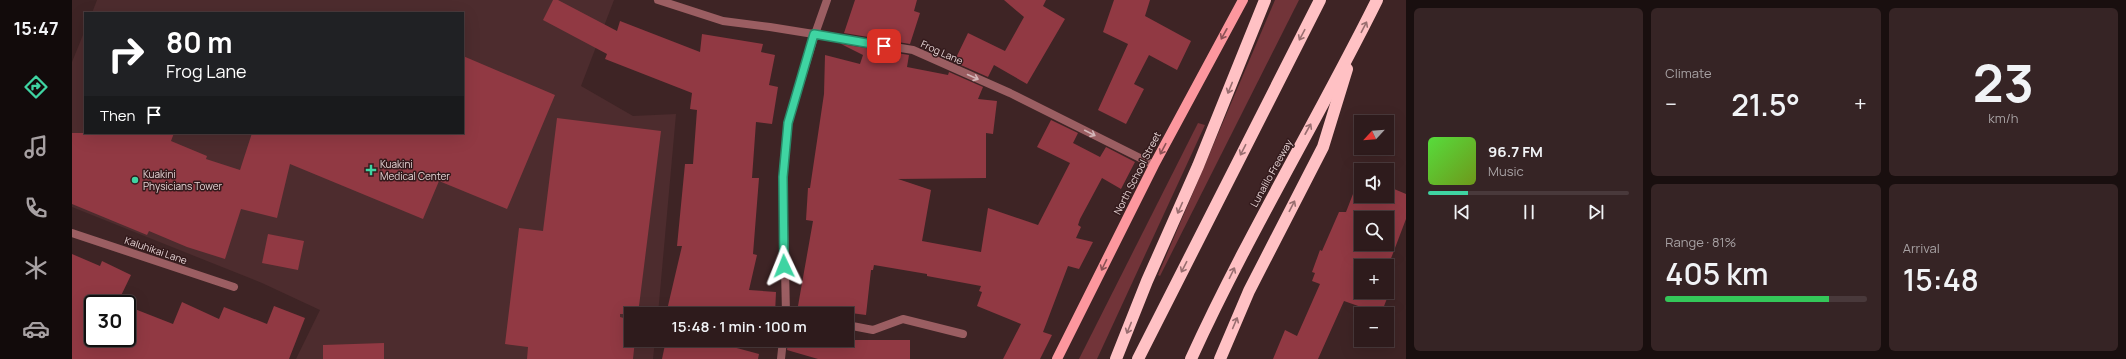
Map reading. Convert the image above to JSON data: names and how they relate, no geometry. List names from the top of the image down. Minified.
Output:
{"streets":{"highway":["Lunalilo Freeway"],"main road":["North School Street"],"street":["Frog Lane","Kaluhikai Lane"]},"crossings":[["Frog Lane","North School Street"]],"one_way":["Frog Lane","North School Street"],"places":{"health":["Kuakini Medical Center"],"other":["Kuakini Physicians Tower"]},"north":"bottom left","page":{"tabs":"15:47","tile":["Climate",["23","km/h"],["Range · 81%","405 km"],["Arrival","15:48"]],"turn":["80 m","Frog Lane"],"heat":["−","21.5°","+"],"then":"Then","map_buttons":["+","−"],"song":["96.7 FM","Music"],"limit":"30","trip":"15:48 · 1 min · 100 m"}}
